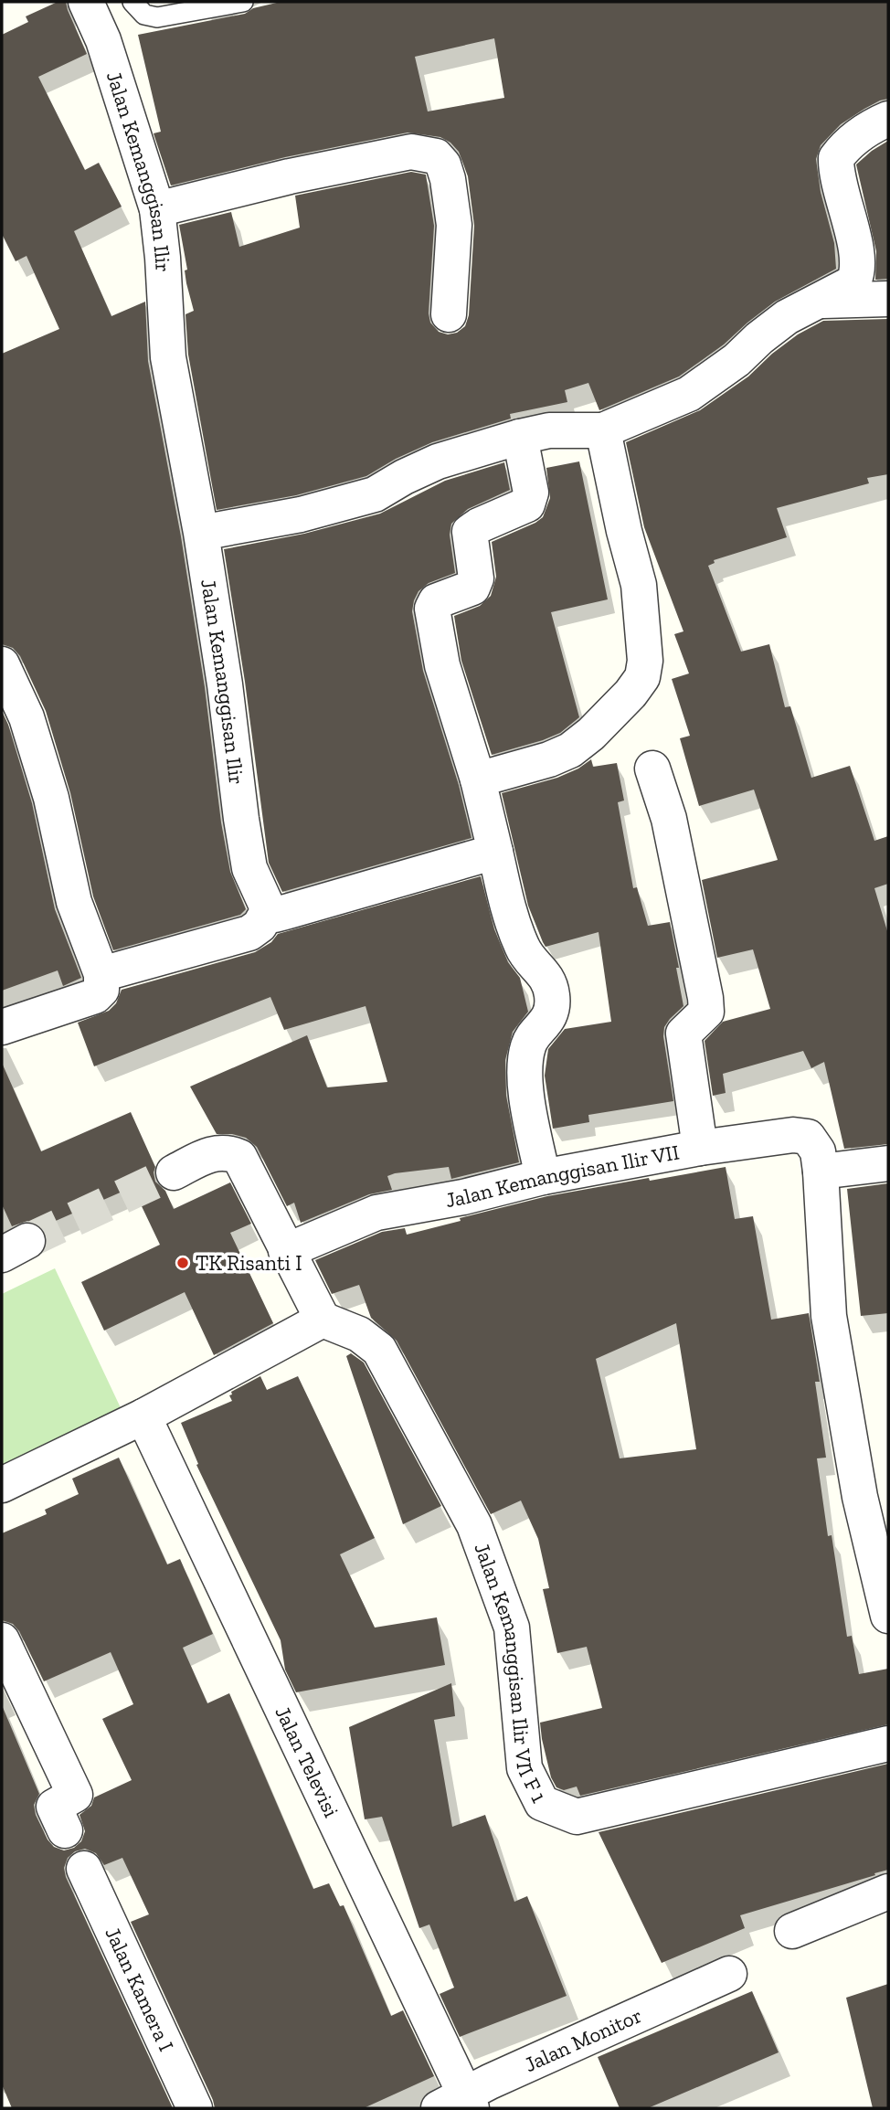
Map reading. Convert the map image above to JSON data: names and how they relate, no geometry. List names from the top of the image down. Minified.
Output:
{"streets":{"street":["Jalan Kemanggisan Ilir","Jalan Kemanggisan Ilir VII","Jalan Kemanggisan Ilir VII F 1","Jalan Televisi","Jalan Kamera I","Jalan Monitor"]},"crossings":[["Jalan Televisi","Jalan Monitor"]],"places":["TK Risanti I"]}
